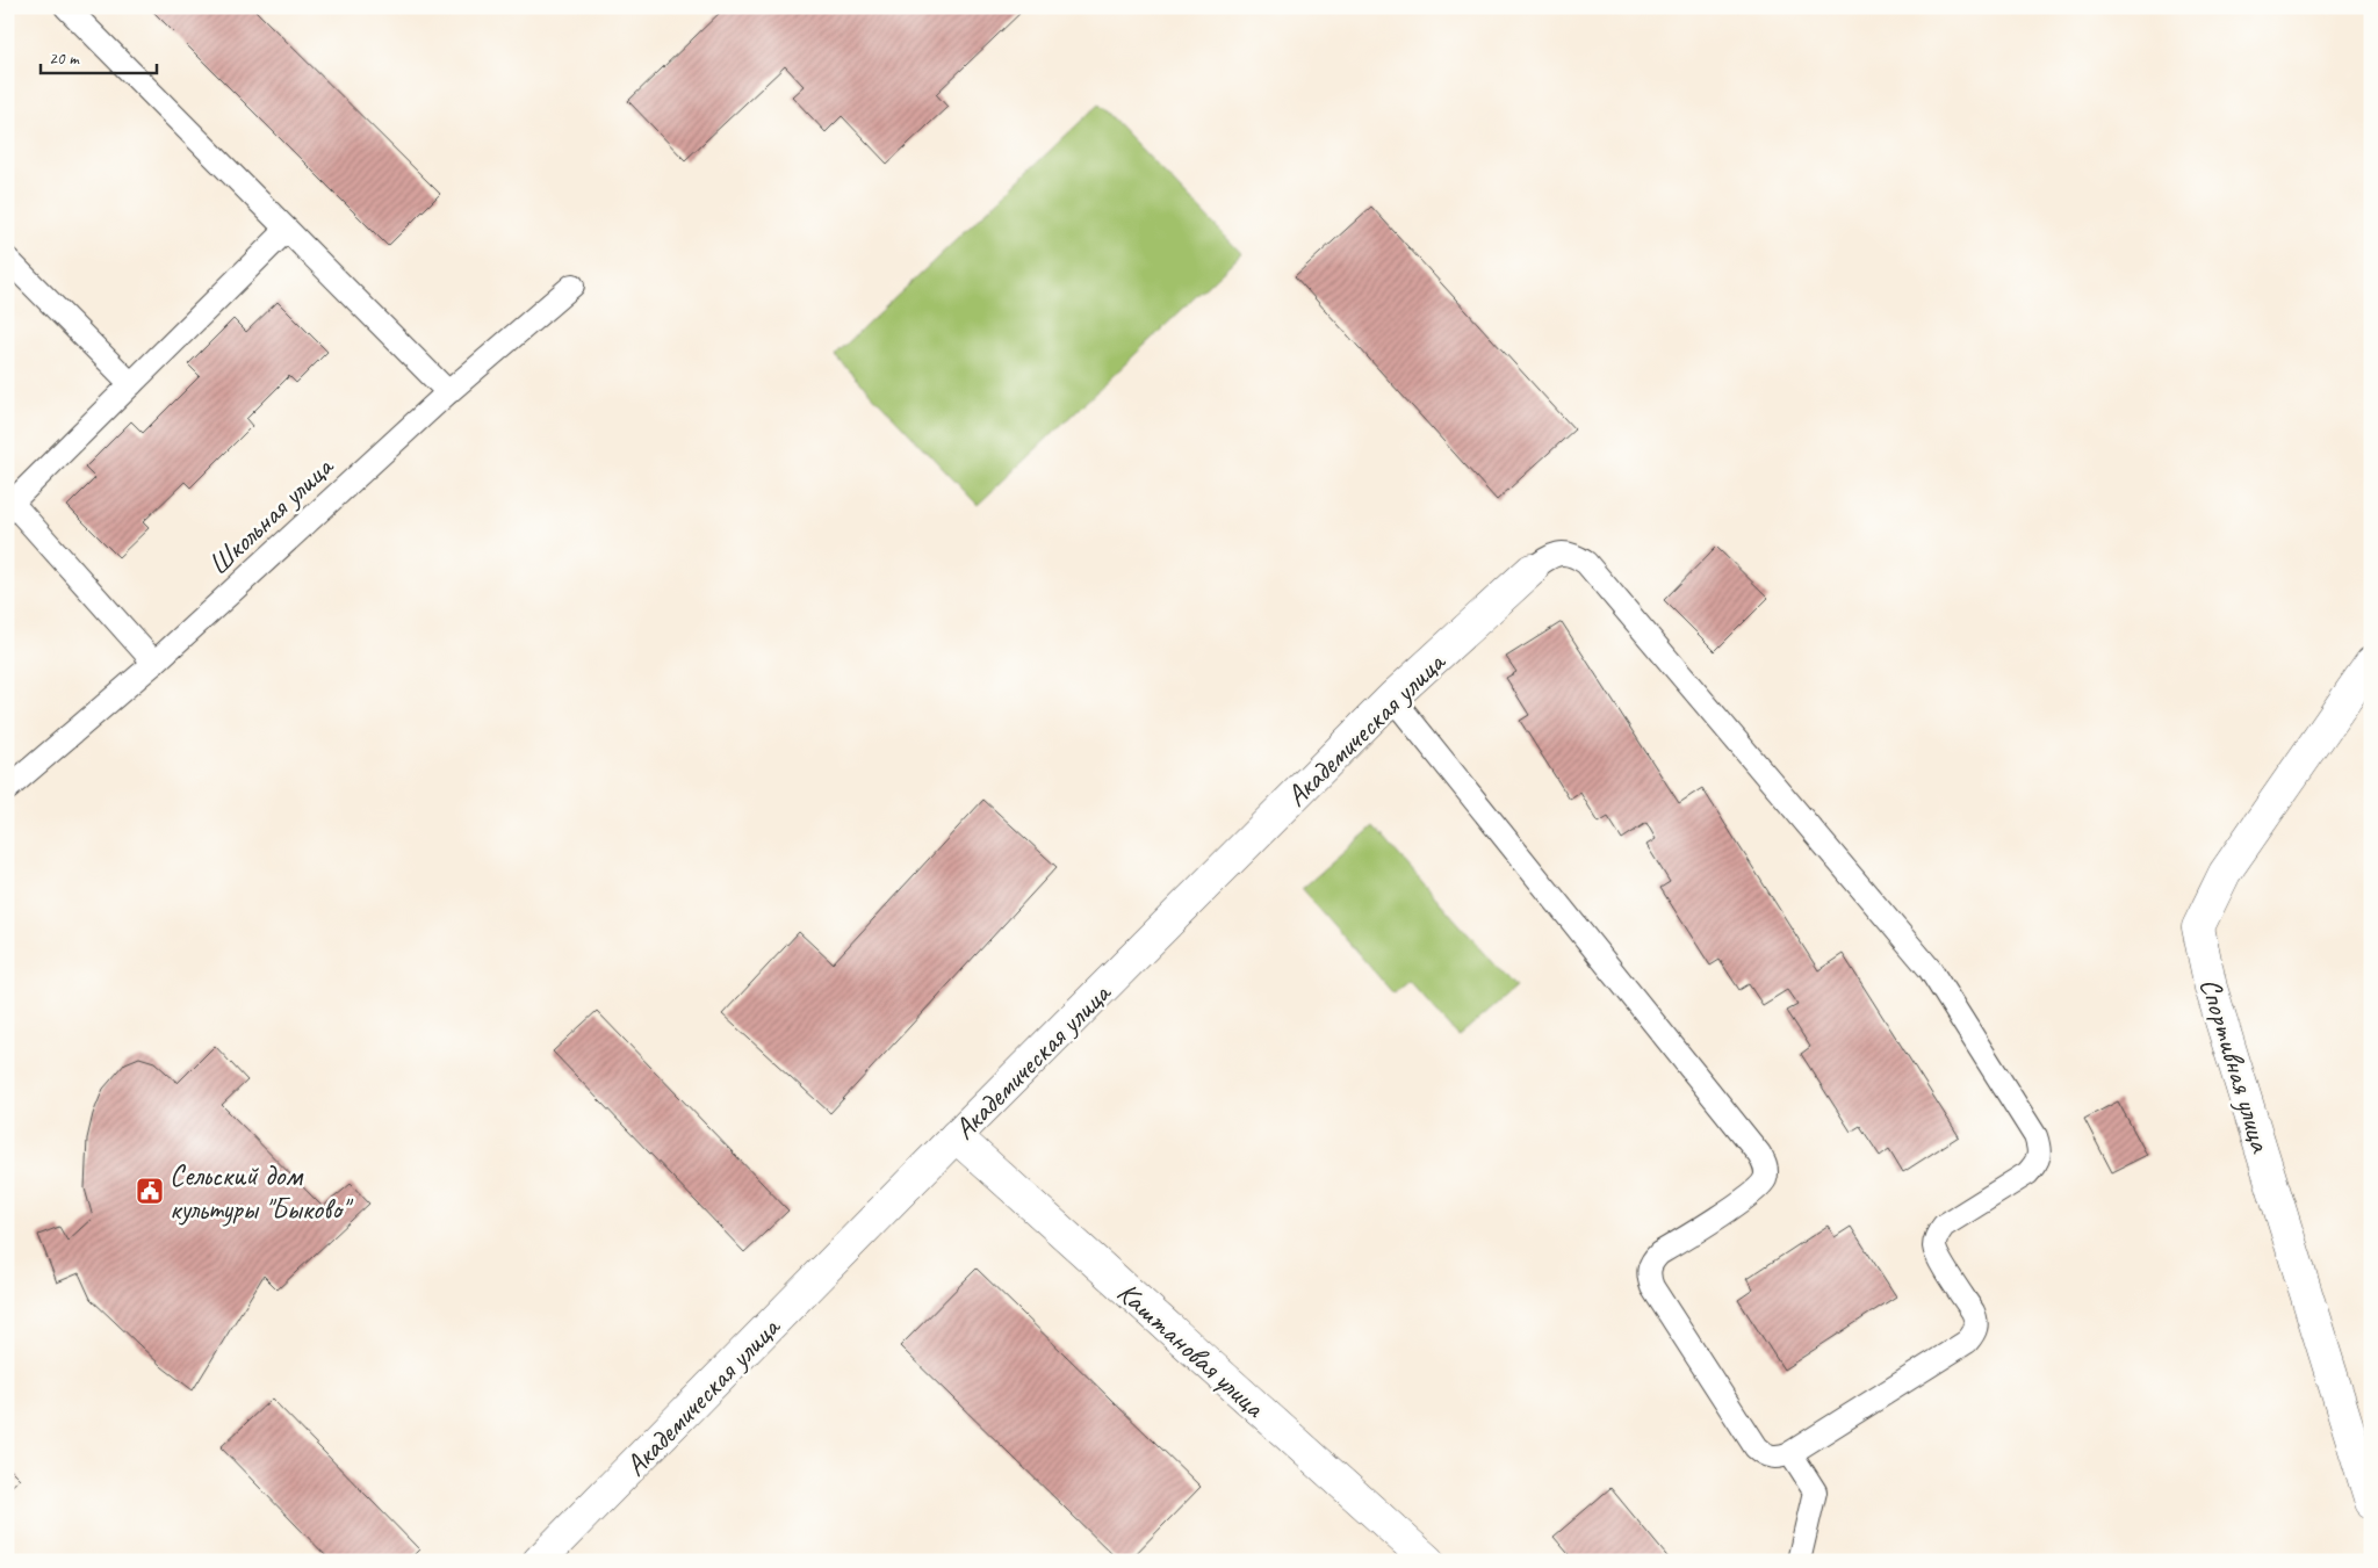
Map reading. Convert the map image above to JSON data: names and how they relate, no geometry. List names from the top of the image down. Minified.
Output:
{"streets":{"street":["Академическая улица","Спортивная улица","Каштановая улица"],"lane":["Школьная улица"]},"crossings":[["Академическая улица","Каштановая улица"]],"places":{"public building":["Сельский дом культуры \"Быково\""]},"scale_bar":"20 m"}
